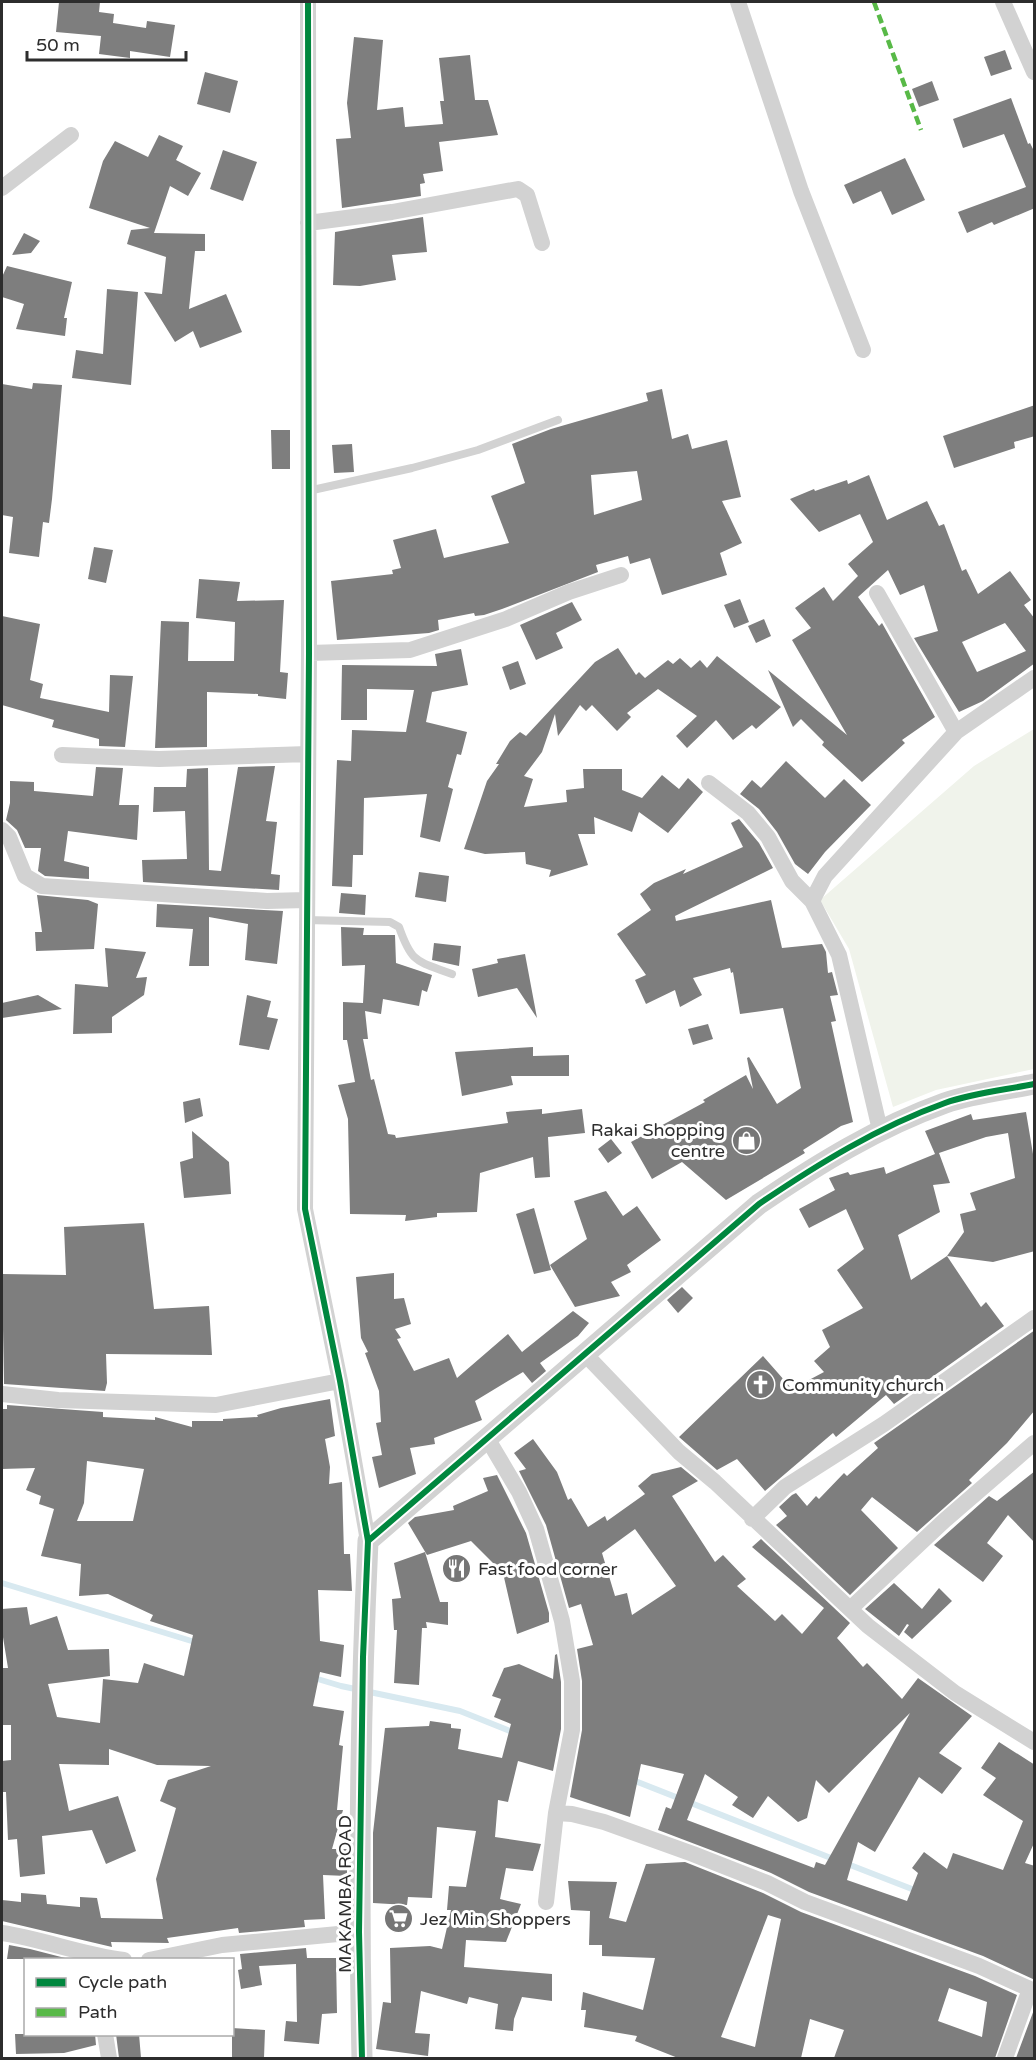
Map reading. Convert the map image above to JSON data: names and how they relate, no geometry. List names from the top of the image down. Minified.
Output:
{"streets":{"street":["MAKAMBA ROAD"]},"places":{"shop":["Rakai Shopping centre"],"church":["Community church"],"restaurant":["Fast food corner"],"supermarket":["Jez Min Shoppers"]},"legend":["Cycle path","Path"],"scale_bar":"50 m"}
